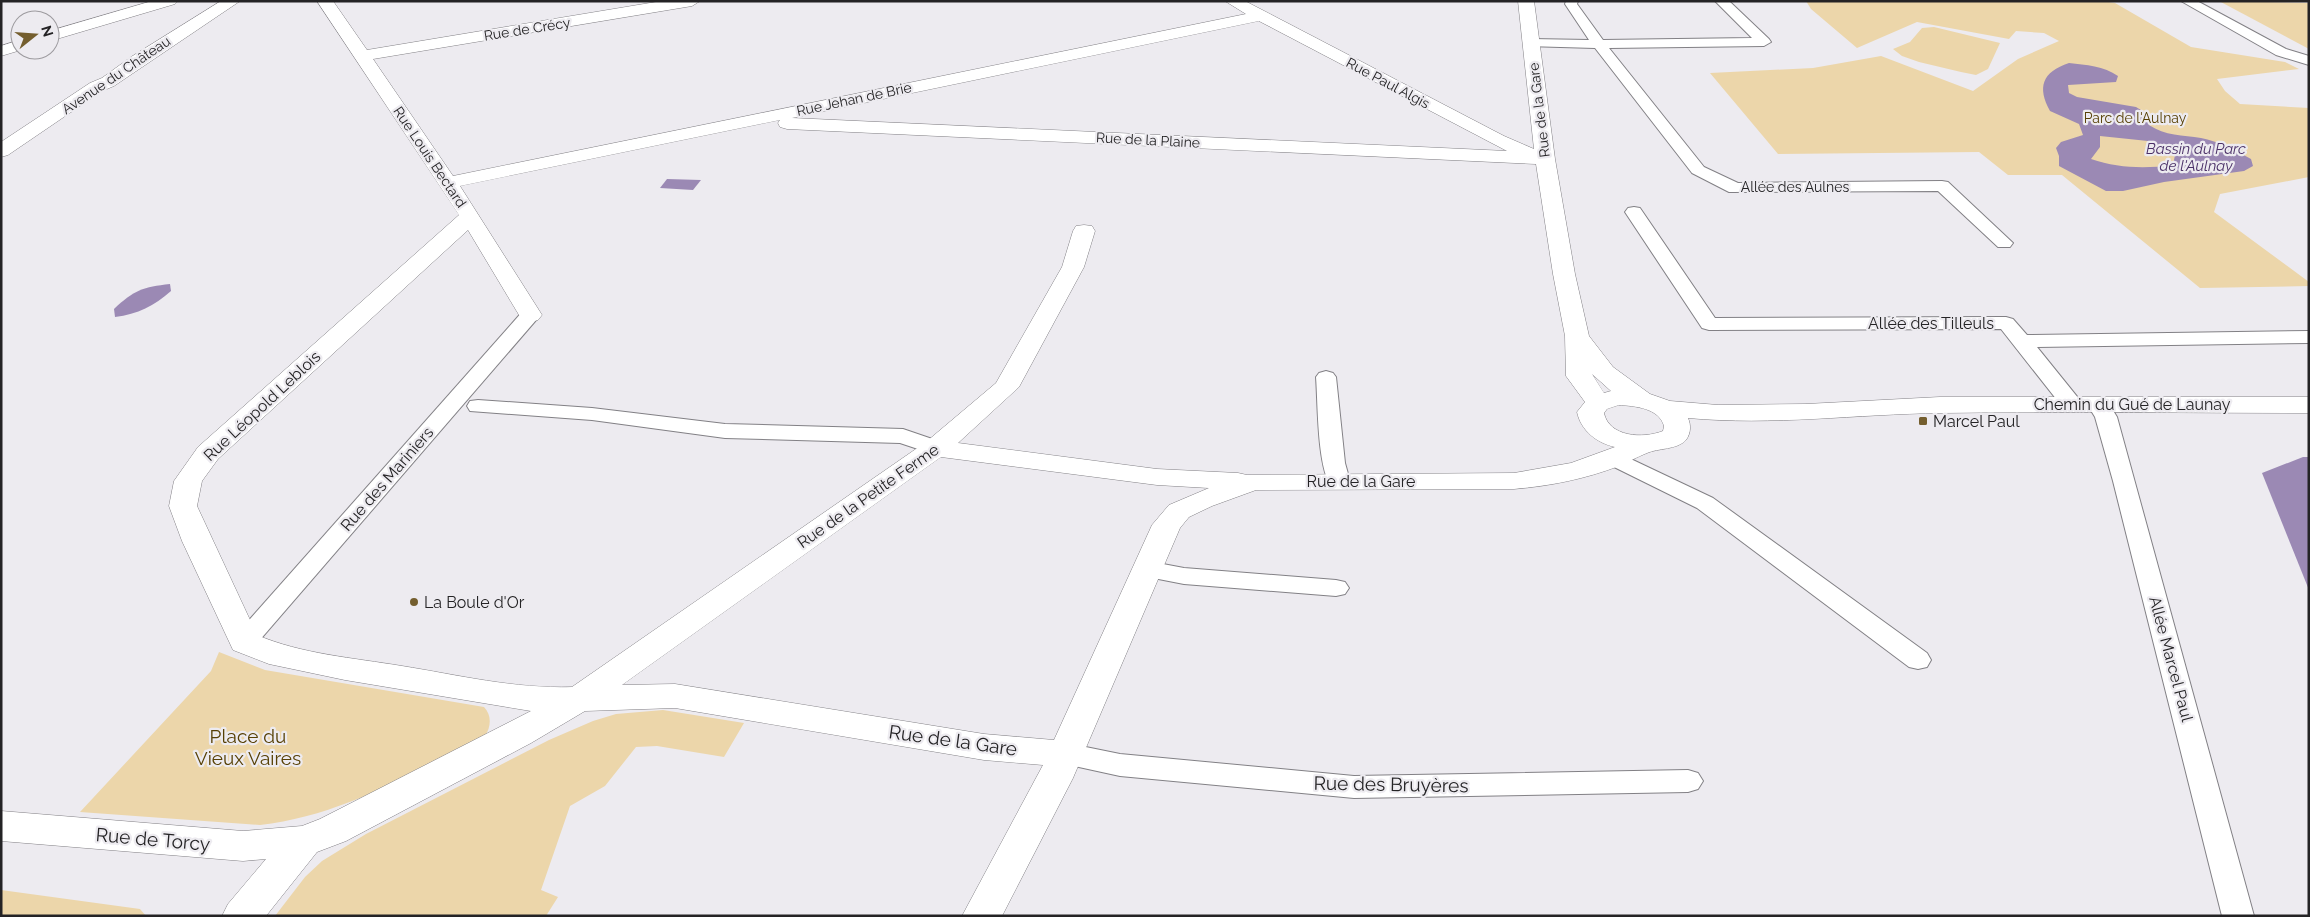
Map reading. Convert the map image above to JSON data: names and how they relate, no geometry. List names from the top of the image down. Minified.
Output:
{"streets":{"street":["Rue de Crécy","Avenue du Château","Rue Paul Algis","Rue Jehan de Brie","Rue de la Gare","Rue de la Plaine","Rue Louis Bectard","Chemin du Gué de Launay","Rue Léopold Leblois","Rue de la Petite Ferme","Rue de Torcy"],"lane":["Allée des Aulnes","Allée des Tilleuls","Rue des Mariniers","Allée Marcel Paul","Rue des Bruyères"]},"crossings":[["Rue de Crécy","Rue Louis Bectard"],["Rue Paul Algis","Rue Jehan de Brie"],["Rue Paul Algis","Rue de la Gare"],["Rue Paul Algis","Rue de la Plaine"],["Rue Jehan de Brie","Rue de la Plaine"],["Rue Jehan de Brie","Rue Louis Bectard"],["Rue de la Gare","Rue de la Plaine"],["Rue de la Gare","Rue de la Petite Ferme"],["Rue de la Gare","Rue des Bruyères"],["Rue Louis Bectard","Rue Léopold Leblois"],["Rue Louis Bectard","Rue des Mariniers"],["Chemin du Gué de Launay","Allée Marcel Paul"],["Rue Léopold Leblois","Rue des Mariniers"],["Rue de la Petite Ferme","Rue de Torcy"]],"water":["Bassin du Parc de l'Aulnay"],"parks":["Parc de l'Aulnay","Place du Vieux Vaires"],"places":{"transit":["Marcel Paul"],"other":["La Boule d'Or"]},"north":"right"}
